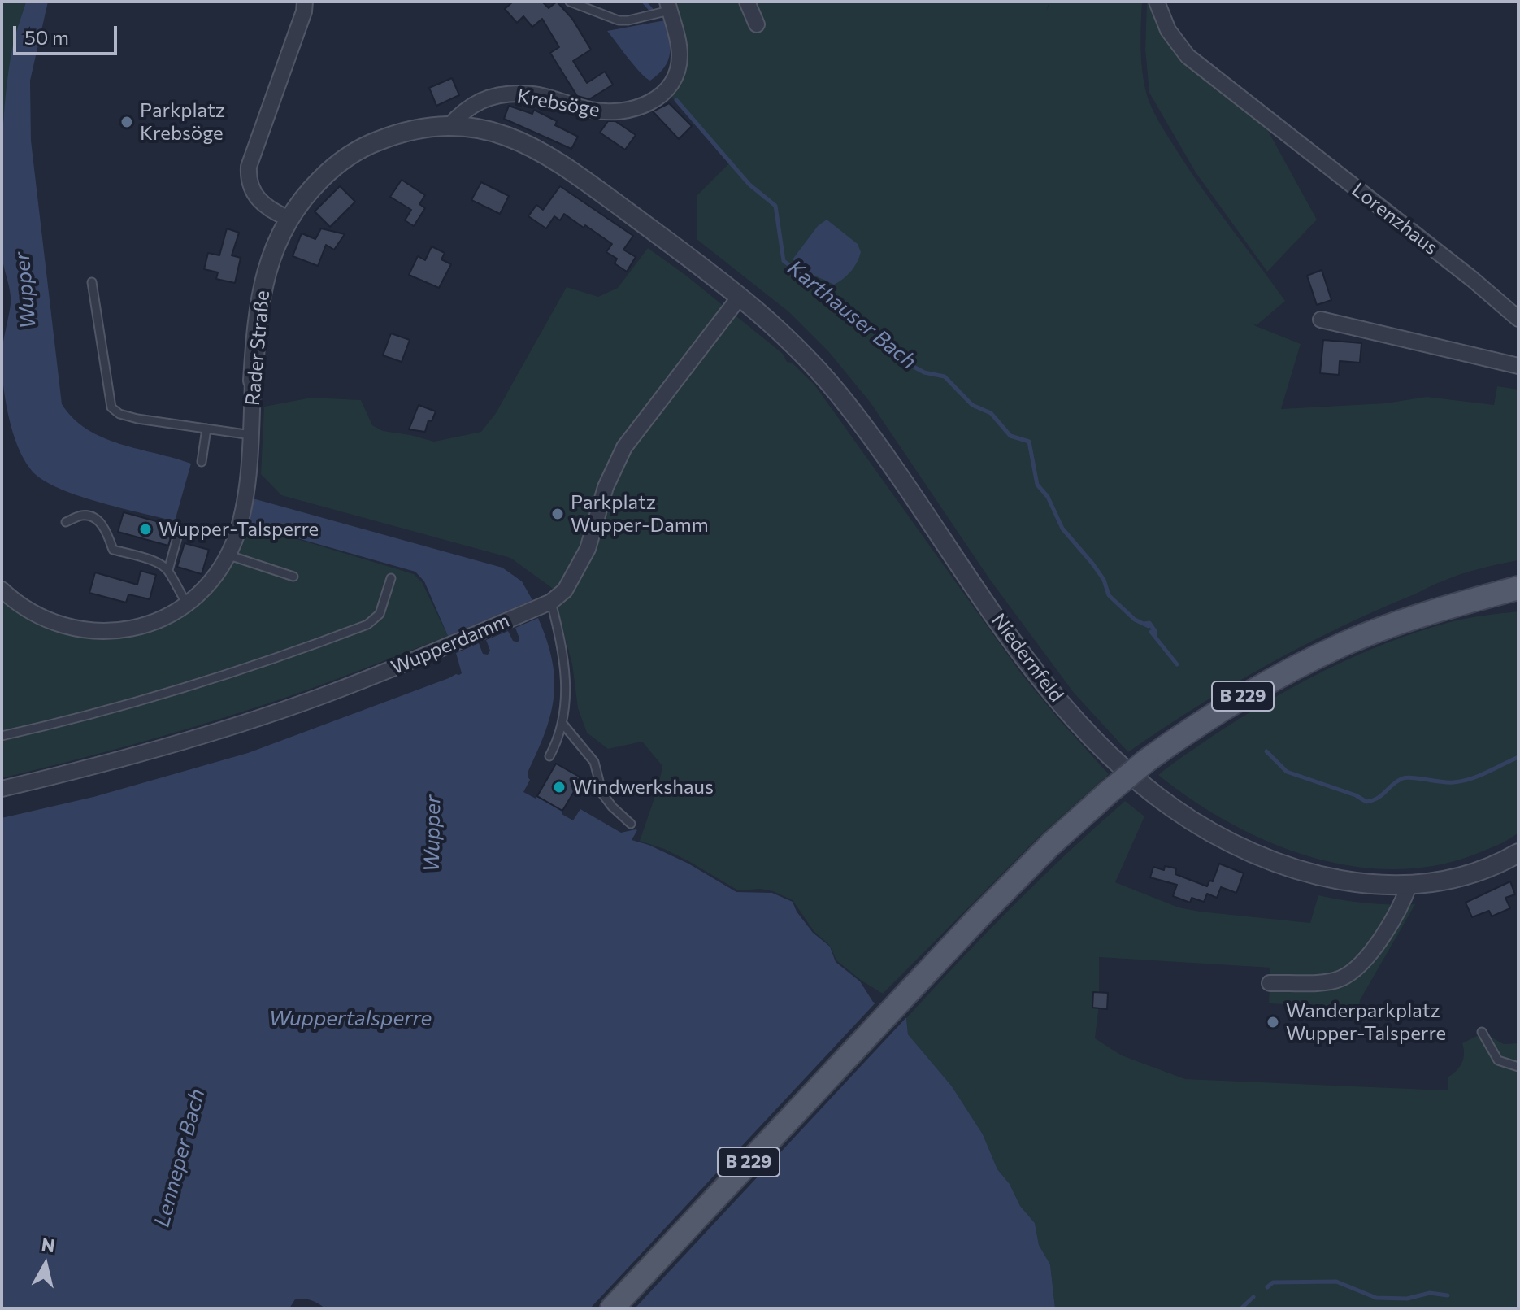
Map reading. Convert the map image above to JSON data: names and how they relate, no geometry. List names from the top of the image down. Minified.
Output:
{"streets":{"main road":["B 229"],"street":["Krebsöge","Lorenzhaus","Rader Straße","Wupperdamm","Niedernfeld"]},"crossings":[["Krebsöge","Rader Straße"],["Rader Straße","Wupperdamm"],["Rader Straße","Niedernfeld"],["Wupperdamm","Niedernfeld"]],"water":["Wupper","Karthauser Bach","Wuppertalsperre","Lenneper Bach"],"places":["Parkplatz Krebsöge","Parkplatz Wupper-Damm","Wupper-Talsperre","Windwerkshaus","Wanderparkplatz Wupper-Talsperre"],"scale_bar":"50 m","north":"top"}
